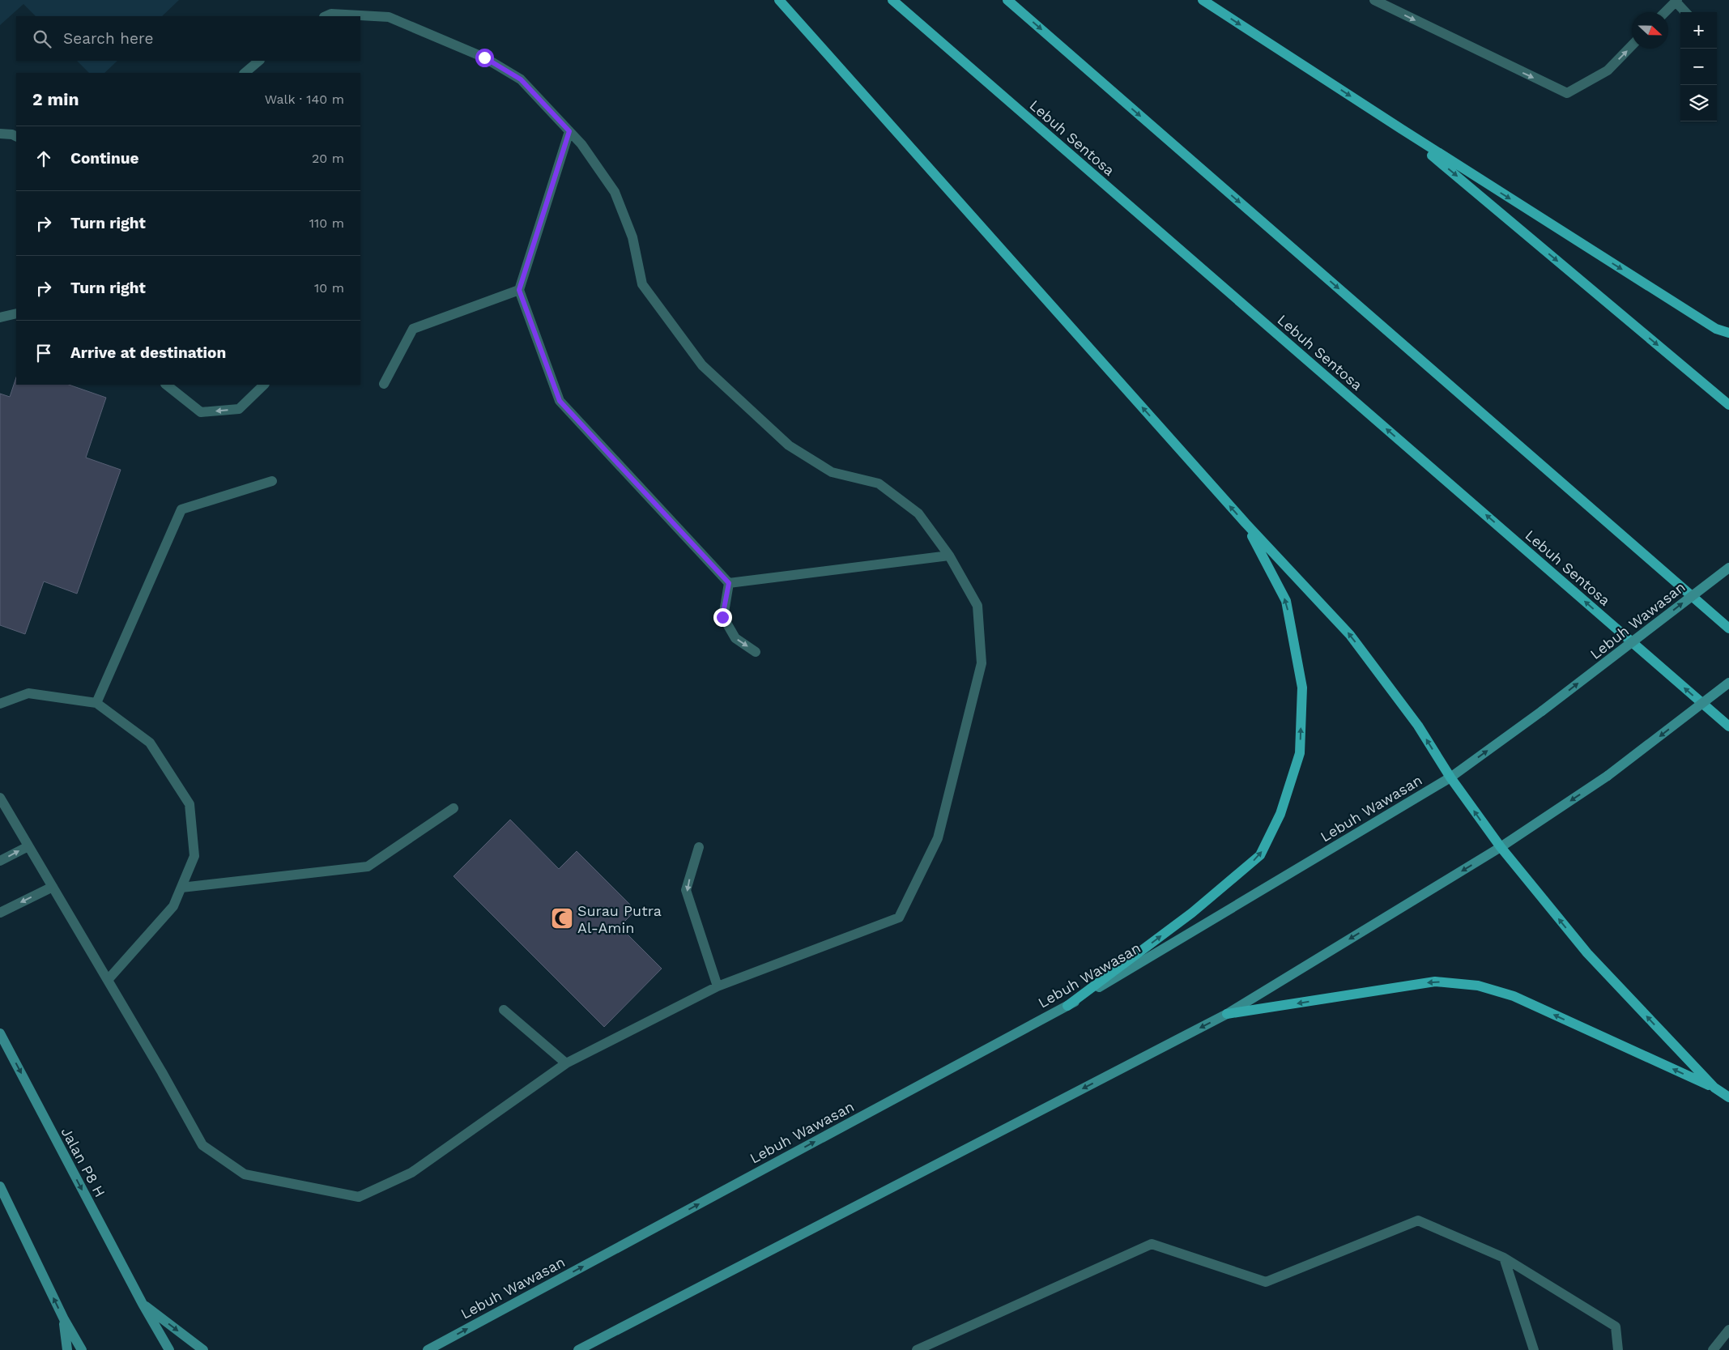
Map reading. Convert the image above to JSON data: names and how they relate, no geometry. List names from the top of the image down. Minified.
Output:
{"streets":{"main road":["Lebuh Sentosa","Lebuh Wawasan","Jalan P8 H"]},"places":{"mosque":["Surau Putra Al-Amin"]},"north":"right","page":{"map_buttons":["+","−"],"search":"Search here","heading":["2 min","Walk · 140 m"],"list":[["Continue","20 m"],["Turn right","110 m"],["Turn right","10 m"],"Arrive at destination"]}}
